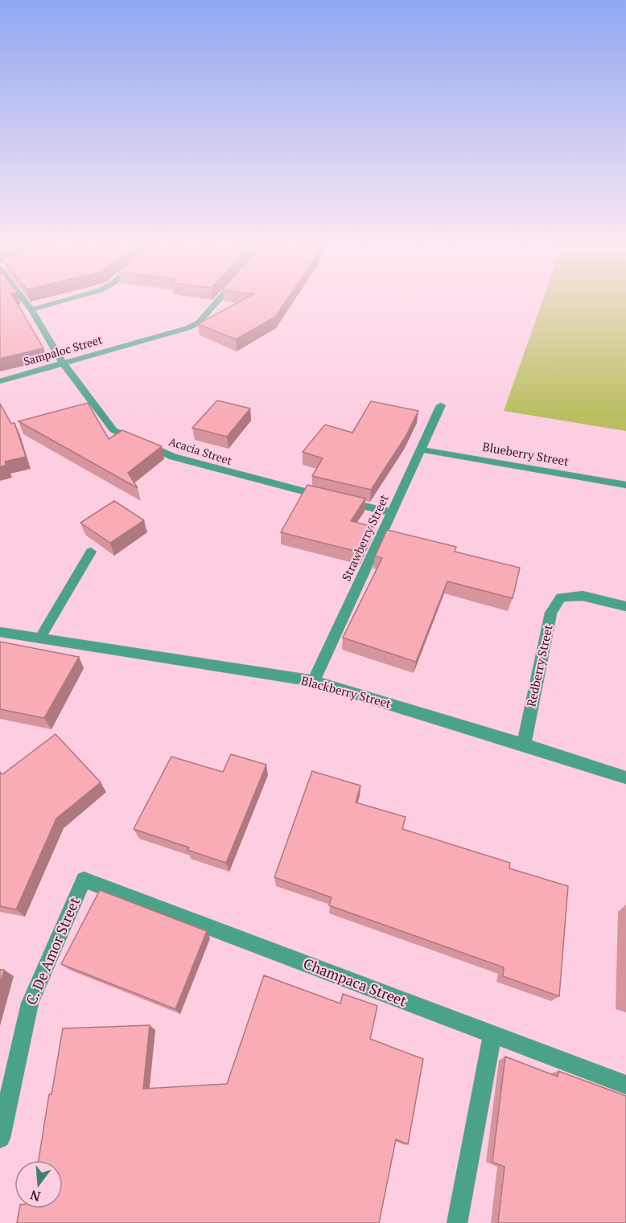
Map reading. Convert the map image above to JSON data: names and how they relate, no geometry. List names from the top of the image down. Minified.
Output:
{"streets":{"street":["Sampaloc Street","Acacia Street","Blueberry Street","Strawberry Street","Redberry Street","Blackberry Street","C. De Amor Street","Champaca Street"]},"crossings":[["Sampaloc Street","Acacia Street"],["Acacia Street","Strawberry Street"],["Blueberry Street","Strawberry Street"],["Strawberry Street","Blackberry Street"],["Redberry Street","Blackberry Street"],["C. De Amor Street","Champaca Street"]],"north":"bottom"}
